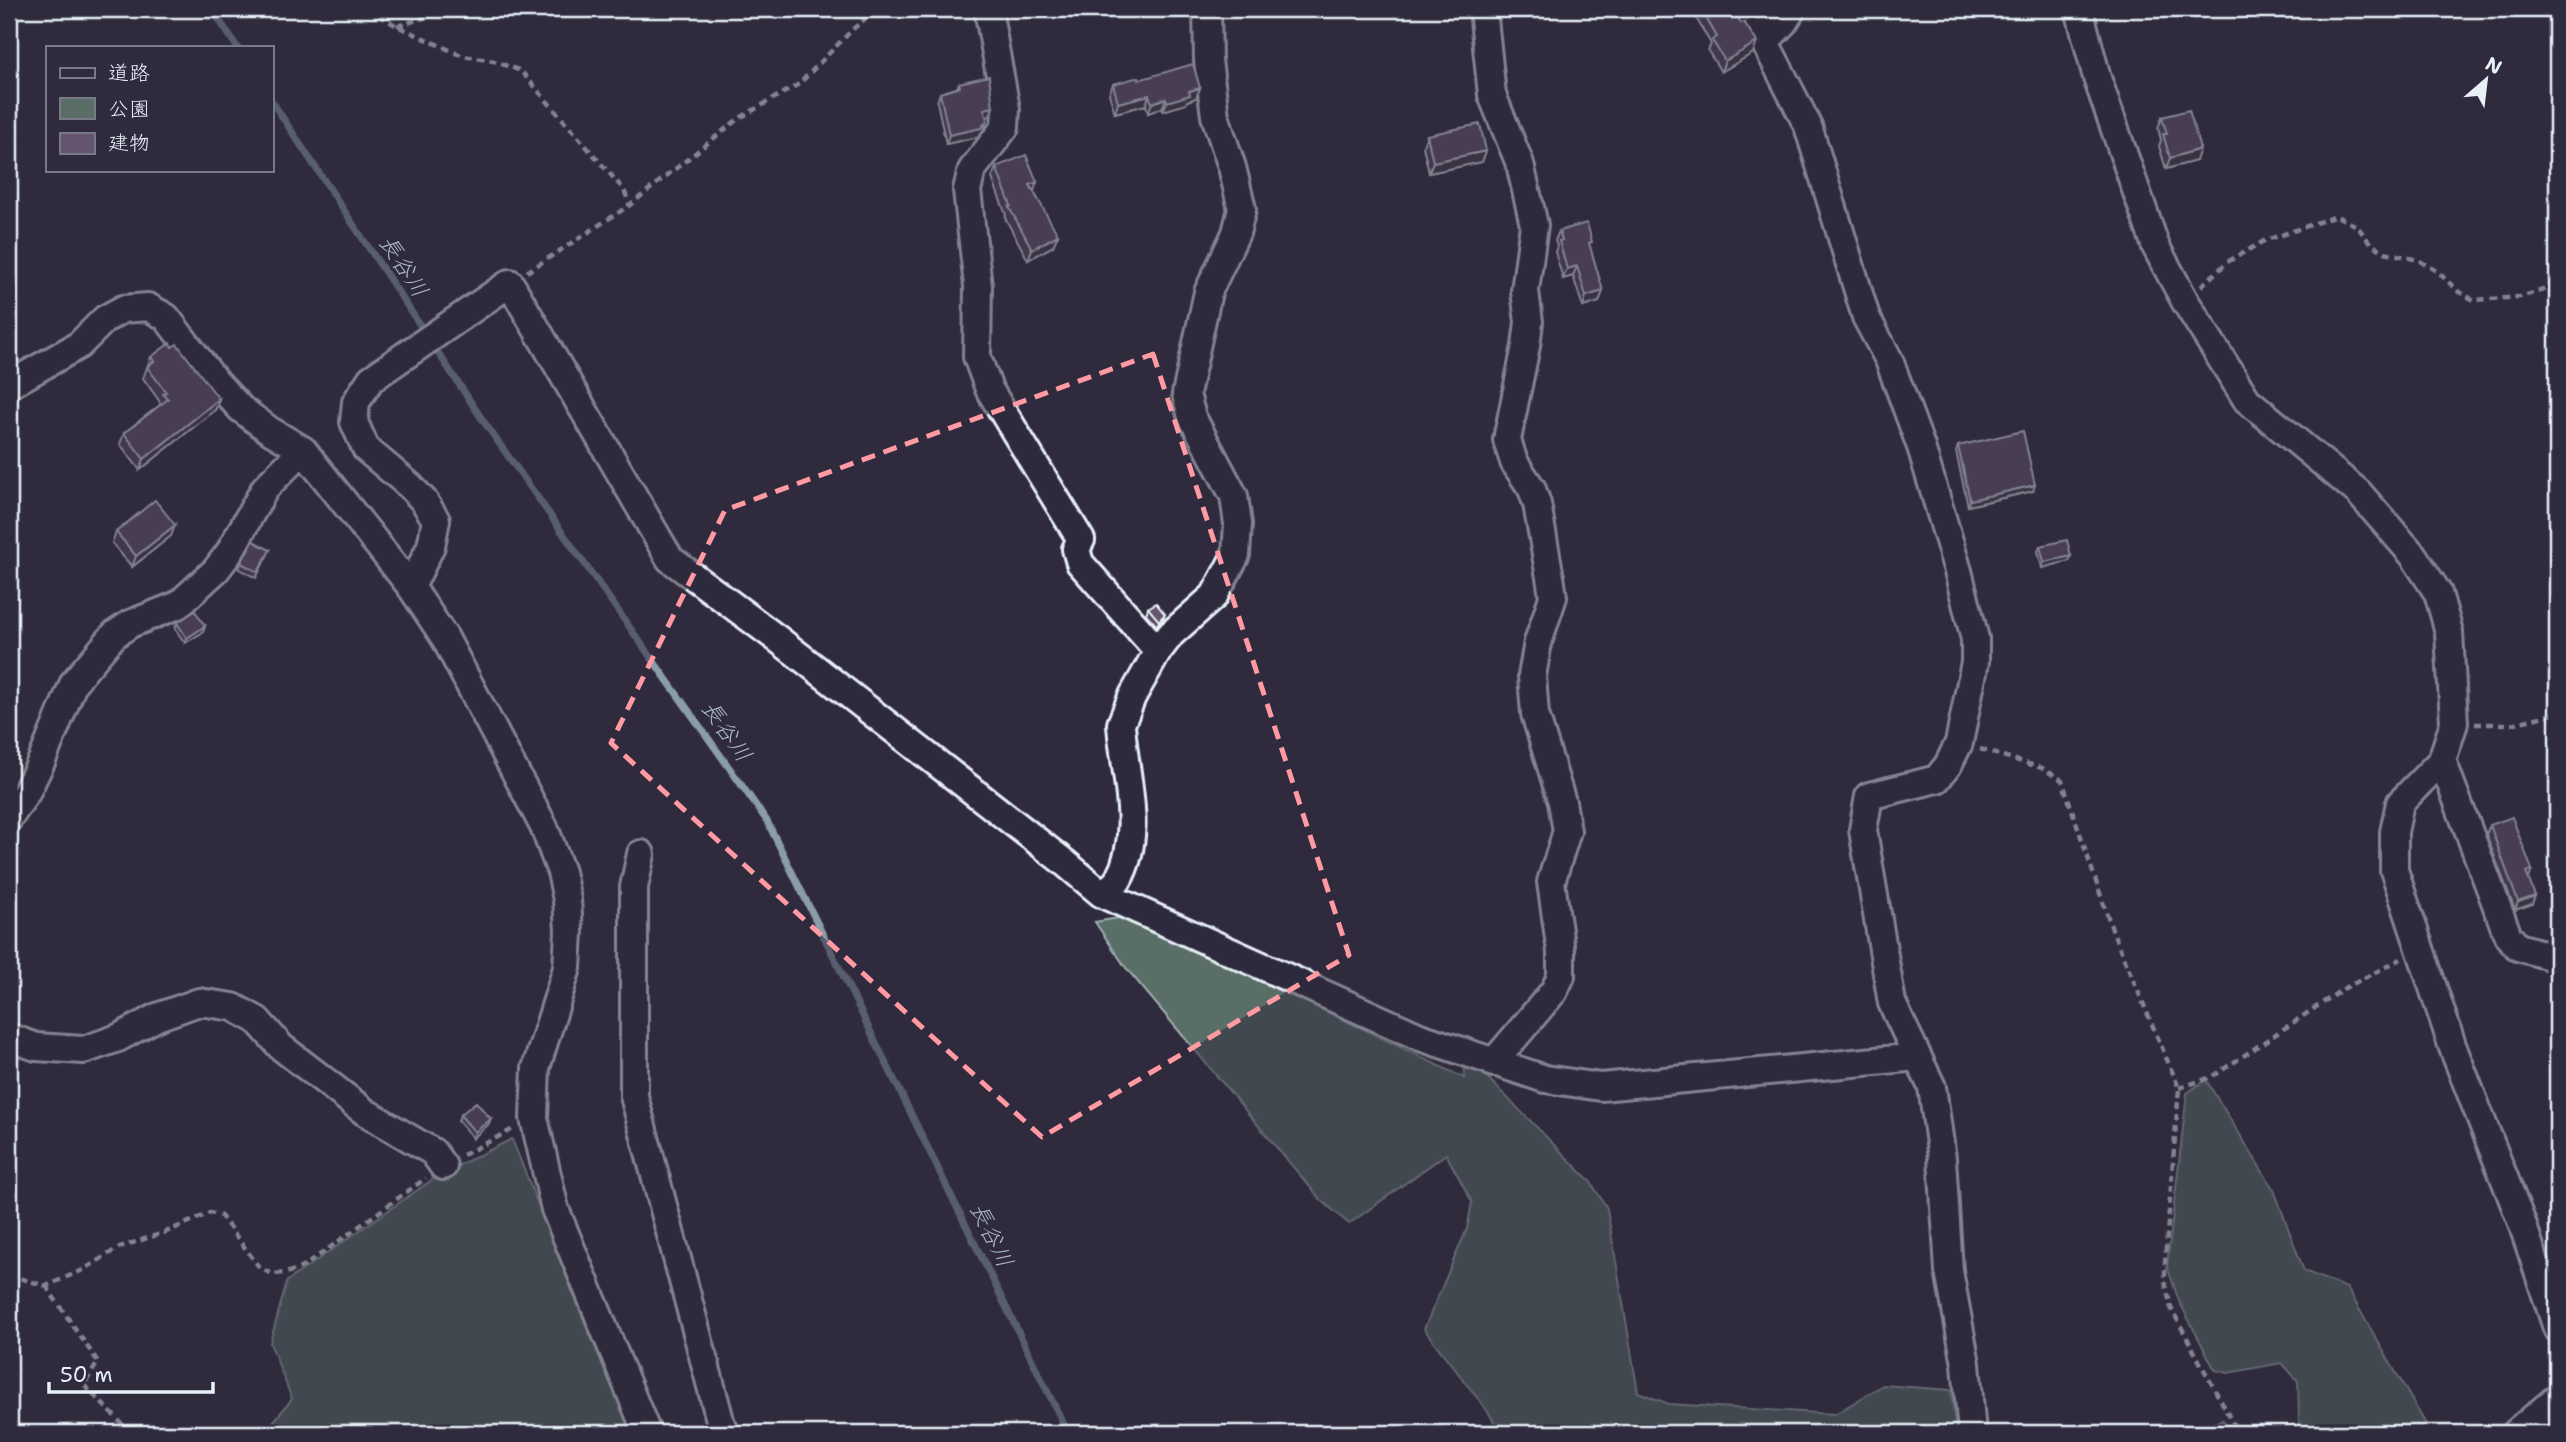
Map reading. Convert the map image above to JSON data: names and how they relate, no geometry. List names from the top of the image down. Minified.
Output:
{"water":["長谷川"],"legend":["道路","公園","建物"],"scale_bar":"50 m","north":"top right"}
